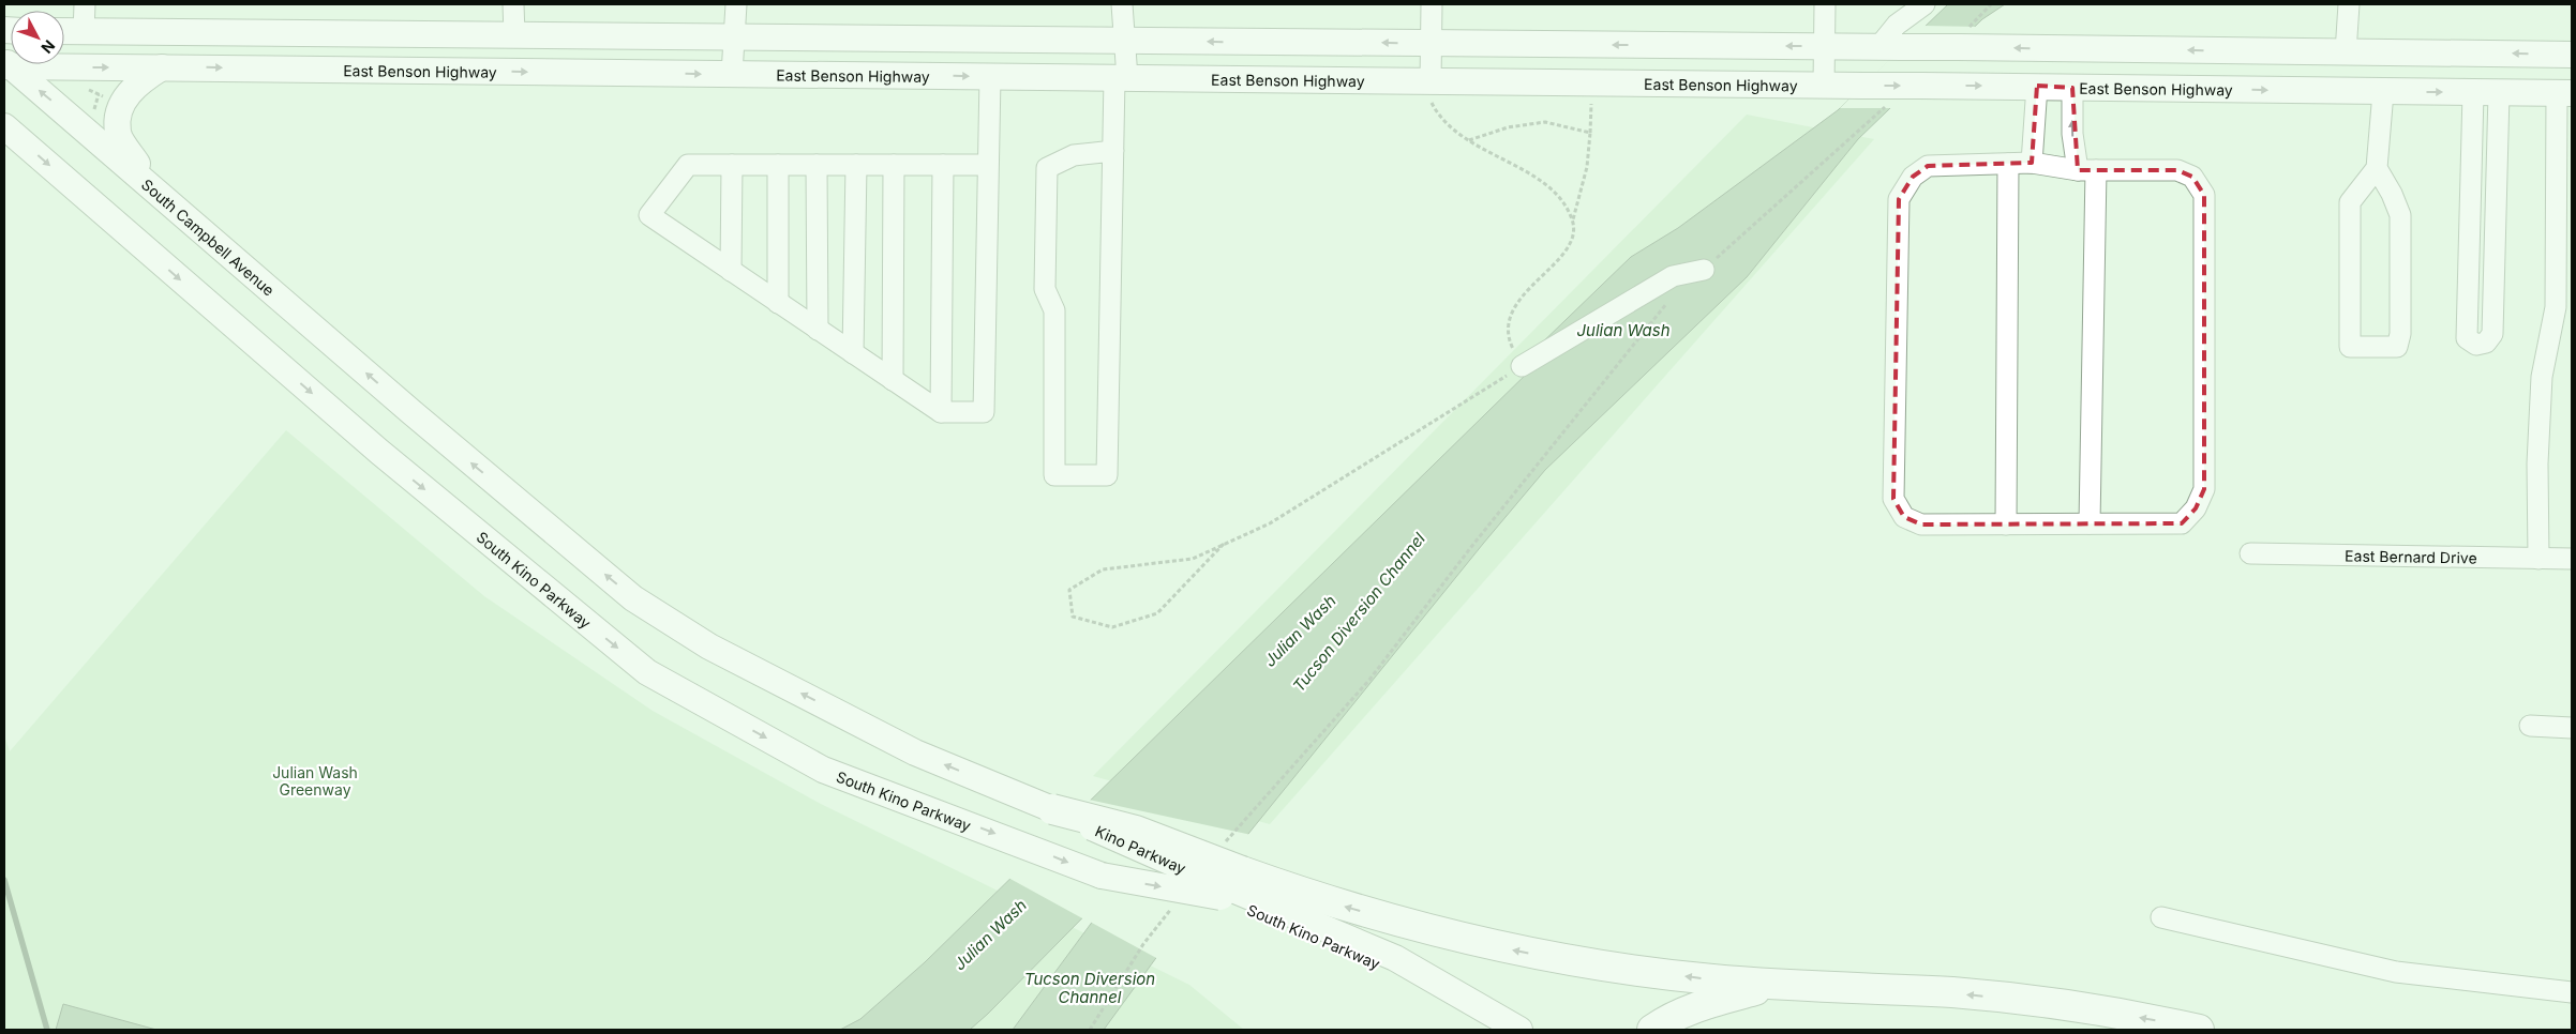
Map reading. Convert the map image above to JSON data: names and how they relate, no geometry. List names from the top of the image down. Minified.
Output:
{"streets":{"main road":["East Benson Highway","South Campbell Avenue","South Kino Parkway"],"street":["East Bernard Drive"]},"crossings":[["East Benson Highway","South Campbell Avenue"]],"one_way":["South Campbell Avenue","South Kino Parkway"],"water":["Julian Wash","Tucson Diversion Channel"],"parks":["Julian Wash Greenway"],"north":"bottom right"}
